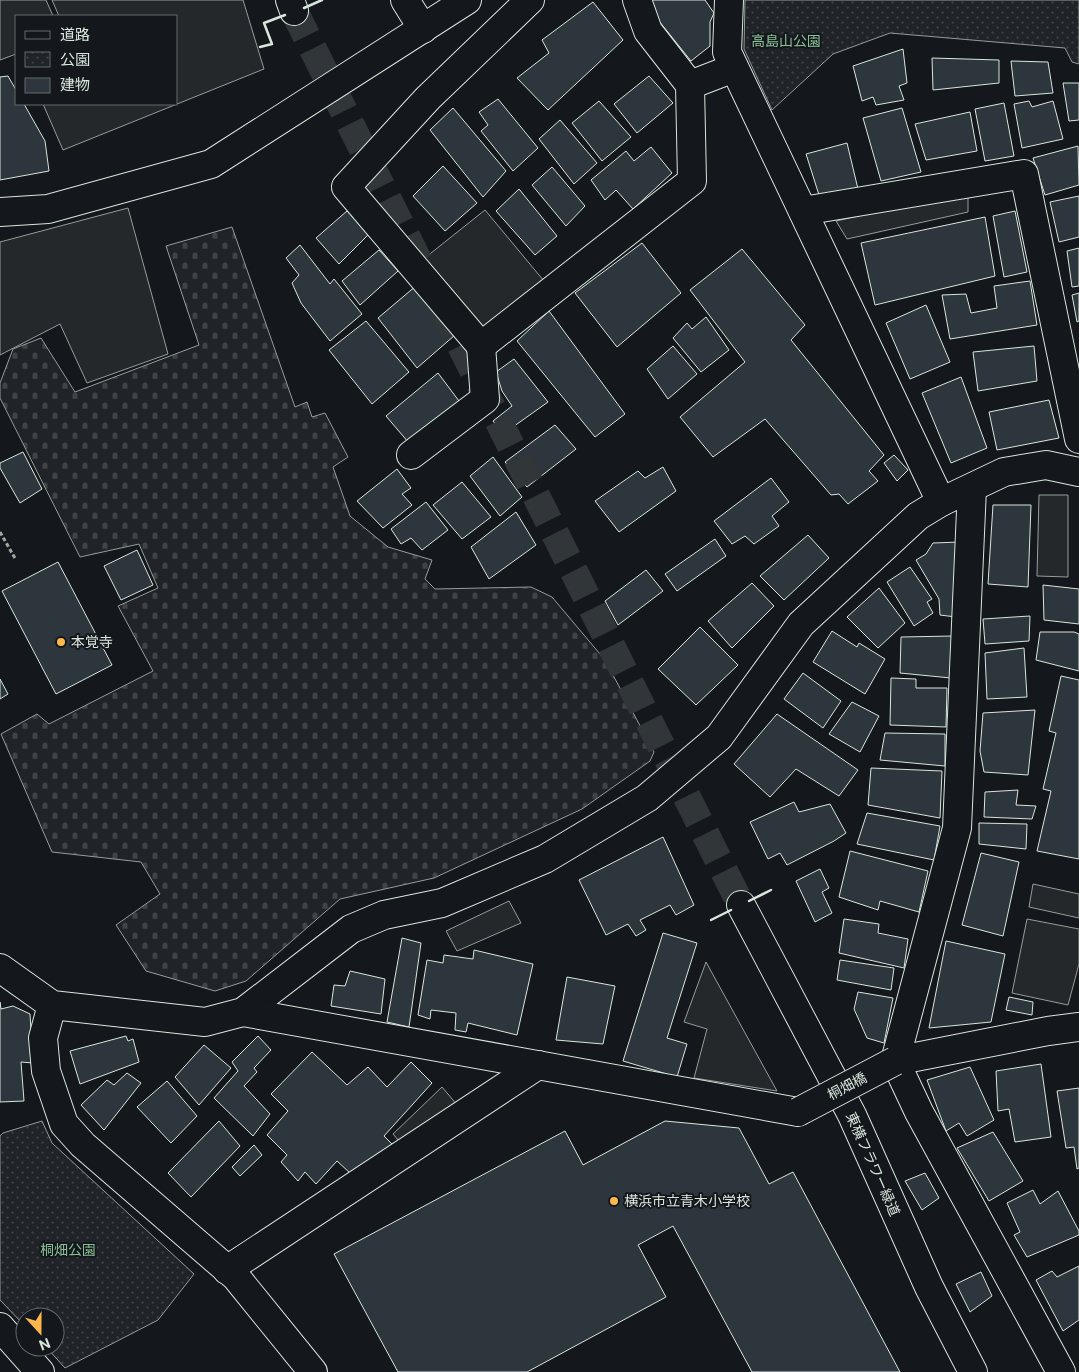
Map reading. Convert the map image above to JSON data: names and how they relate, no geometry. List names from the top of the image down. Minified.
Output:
{"streets":{"street":["桐畑橋","東横フラワー緑道"]},"parks":["高島山公園","桐畑公園"],"places":["本覚寺","横浜市立青木小学校"],"legend":["道路","公園","建物"],"north":"bottom"}
